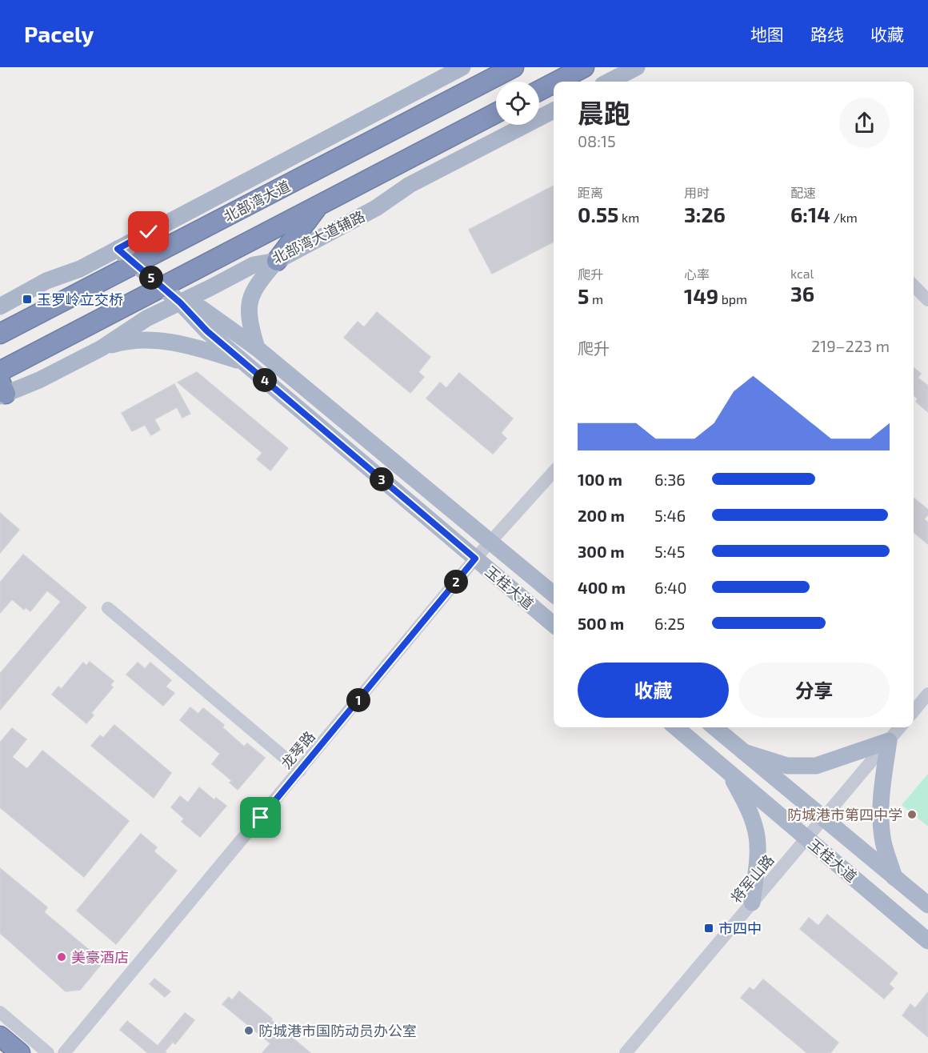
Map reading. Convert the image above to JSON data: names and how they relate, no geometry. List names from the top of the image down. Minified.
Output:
{"streets":{"highway":["北部湾大道"],"main road":["北部湾大道辅路","玉桂大道"],"street":["龙琴路","将军山路"]},"crossings":[["北部湾大道","玉桂大道"],["北部湾大道辅路","玉桂大道"],["玉桂大道","龙琴路"],["玉桂大道","将军山路"]],"places":{"transit":["玉罗岭立交桥","市四中"],"other":["防城港市第四中学","美豪酒店","防城港市国防动员办公室"]},"page":{"header":"Pacely","nav":["地图","路线","收藏"],"heading":["晨跑","08:15"],"stats":[["距离","0.55 km"],["用时","3:26"],["配速","6:14 /km"],["爬升","5 m"],["心率","149 bpm"],["kcal","36"]],"pins":["5","4","3","2","1"],"chart":["爬升","219–223 m"],"list":[{"name":"100 m","note":"6:36"},{"name":"200 m","note":"5:46"},{"name":"300 m","note":"5:45"},{"name":"400 m","note":"6:40"},{"name":"500 m","note":"6:25"}],"buttons":["收藏","分享"]}}
